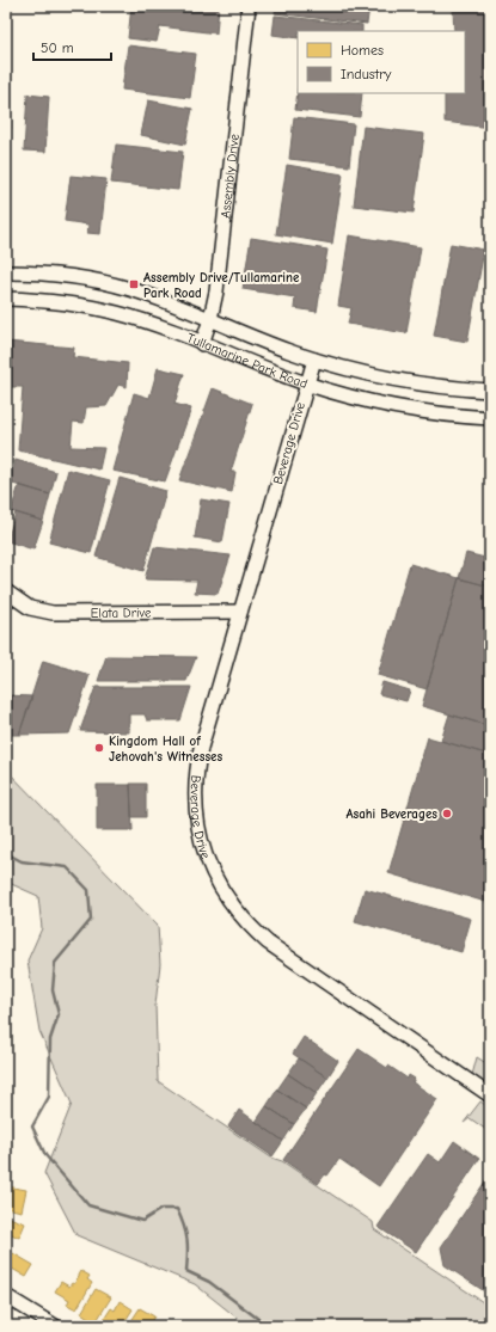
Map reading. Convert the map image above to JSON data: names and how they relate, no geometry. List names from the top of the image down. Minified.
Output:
{"streets":{"street":["Assembly Drive","Tullamarine Park Road","Beverage Drive","Elata Drive"]},"crossings":[["Assembly Drive","Tullamarine Park Road"],["Tullamarine Park Road","Beverage Drive"],["Beverage Drive","Elata Drive"]],"places":{"transit":["Assembly Drive/Tullamarine Park Road"],"other":["Kingdom Hall of Jehovah's Witnesses","Asahi Beverages"]},"legend":["Homes","Industry"],"scale_bar":"50 m"}
